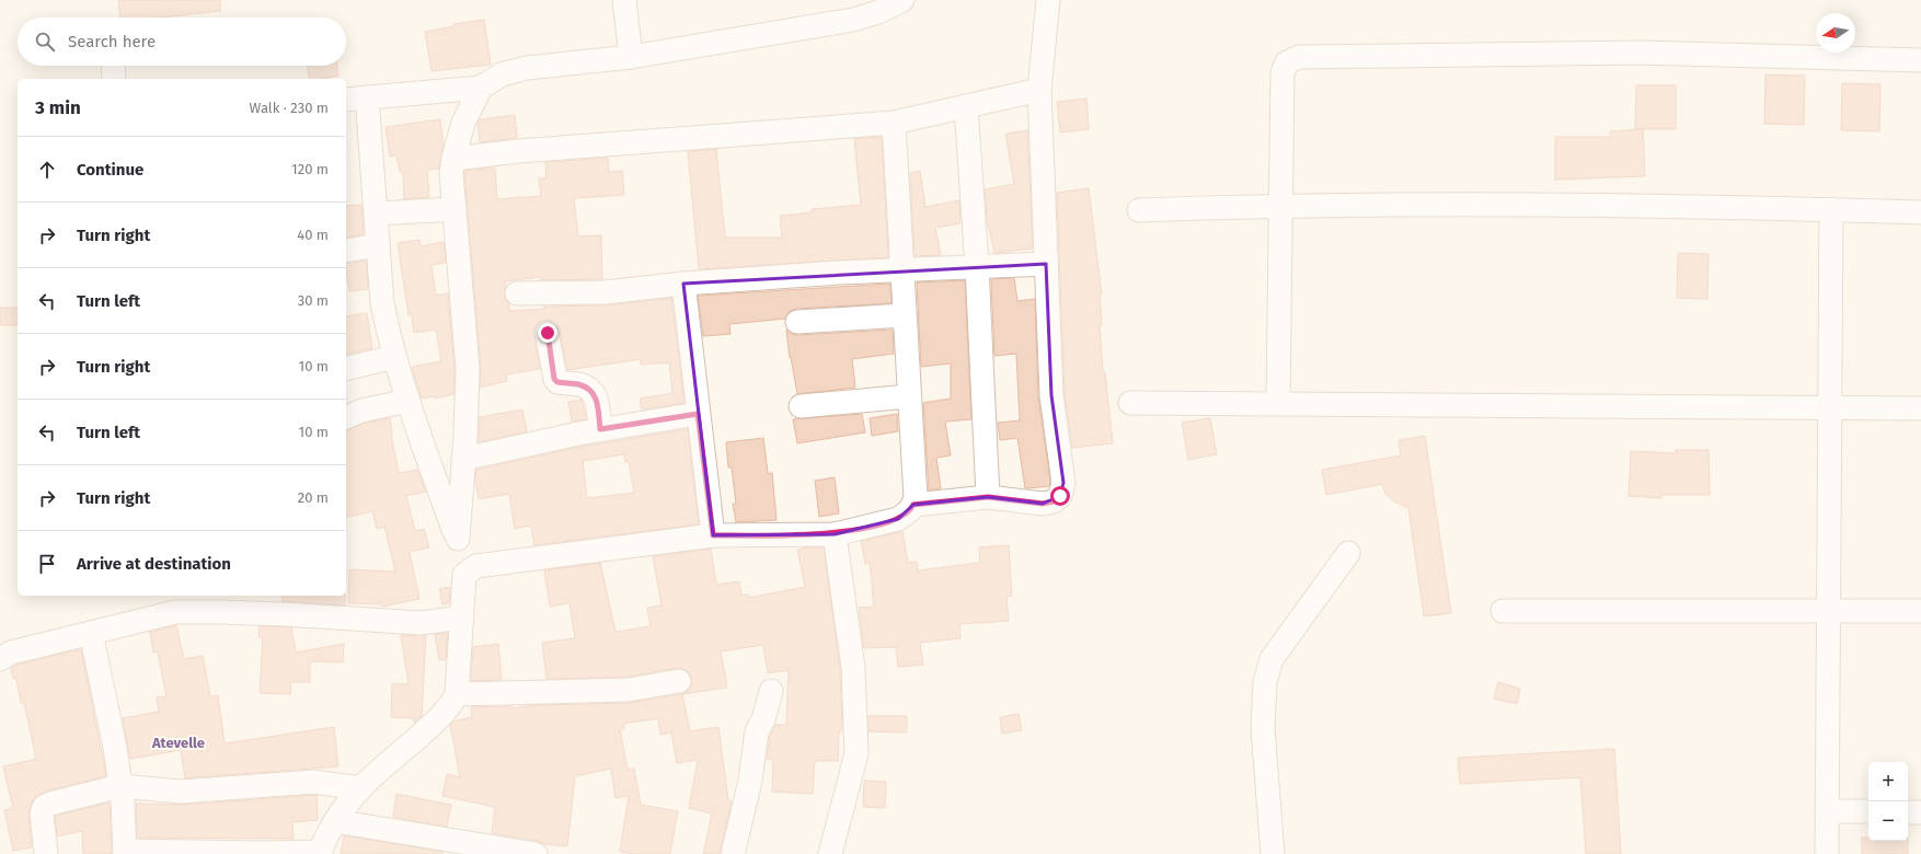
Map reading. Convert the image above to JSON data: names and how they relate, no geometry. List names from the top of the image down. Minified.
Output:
{"districts":["Atevelle"],"north":"left","page":{"search":"Search here","heading":["3 min","Walk · 230 m"],"list":[["Continue","120 m"],["Turn right","40 m"],["Turn left","30 m"],["Turn right","10 m"],["Turn left","10 m"],["Turn right","20 m"],"Arrive at destination"],"map_buttons":["+","−"]}}
